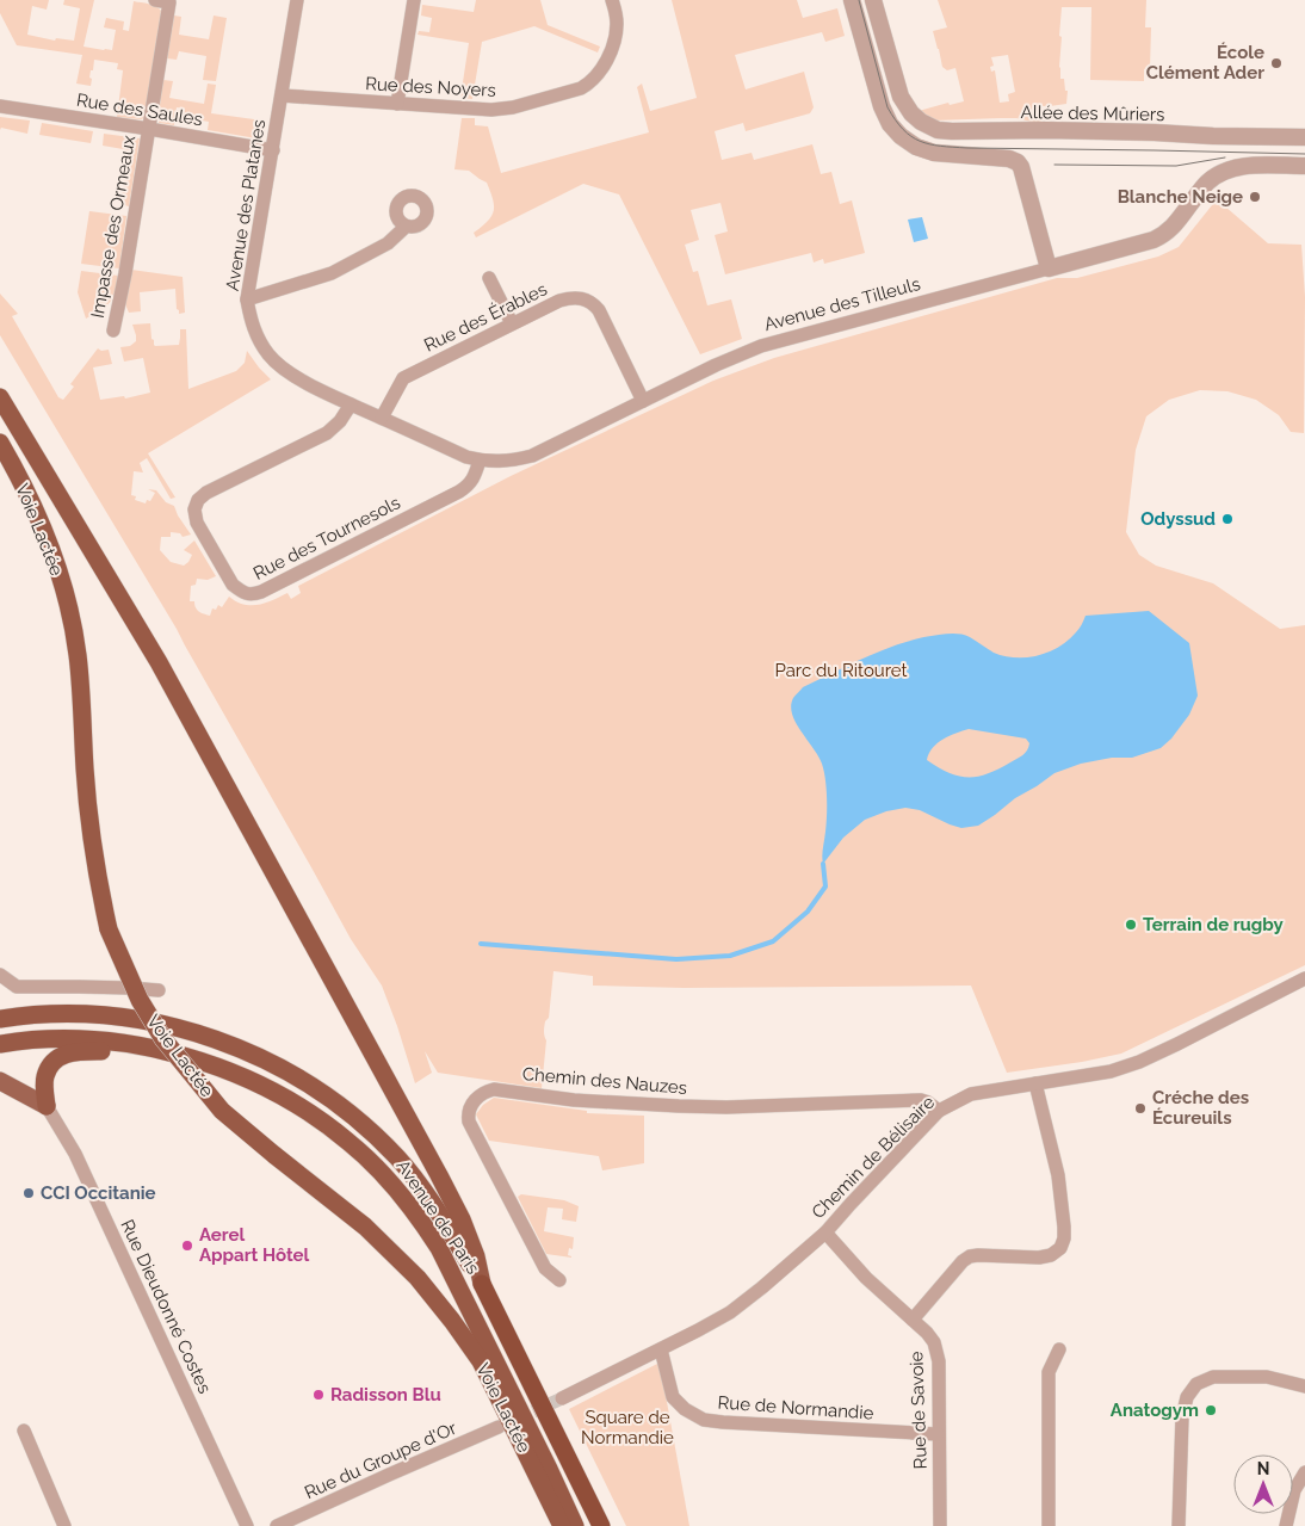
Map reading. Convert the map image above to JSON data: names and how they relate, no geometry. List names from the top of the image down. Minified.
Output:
{"streets":{"highway":["Voie Lactée","Avenue de Paris"],"street":["Rue des Noyers","Rue des Saules","Allée des Mûriers","Avenue des Platanes","Impasse des Ormeaux","Avenue des Tilleuls","Rue des Érables","Rue des Tournesols","Chemin des Nauzes","Chemin de Bélisaire","Rue Dieudonné Costes","Rue de Normandie","Rue de Savoie","Rue du Groupe d'Or"]},"crossings":[["Rue des Noyers","Avenue des Platanes"],["Rue des Saules","Avenue des Platanes"],["Rue des Saules","Impasse des Ormeaux"],["Avenue des Platanes","Avenue des Tilleuls"],["Avenue des Platanes","Rue des Érables"],["Avenue des Platanes","Rue des Tournesols"],["Avenue des Tilleuls","Rue des Érables"],["Avenue des Tilleuls","Rue des Tournesols"],["Voie Lactée","Avenue de Paris"],["Chemin des Nauzes","Chemin de Bélisaire"],["Chemin de Bélisaire","Rue de Normandie"],["Chemin de Bélisaire","Rue de Savoie"],["Rue de Normandie","Rue de Savoie"]],"parks":["Parc du Ritouret","Square de Normandie"],"places":["École Clément Ader","Blanche Neige","Odyssud","Terrain de rugby","Créche des Écureuils","CCI Occitanie","Aerel Appart Hôtel","Radisson Blu","Anatogym"],"north":"top"}
